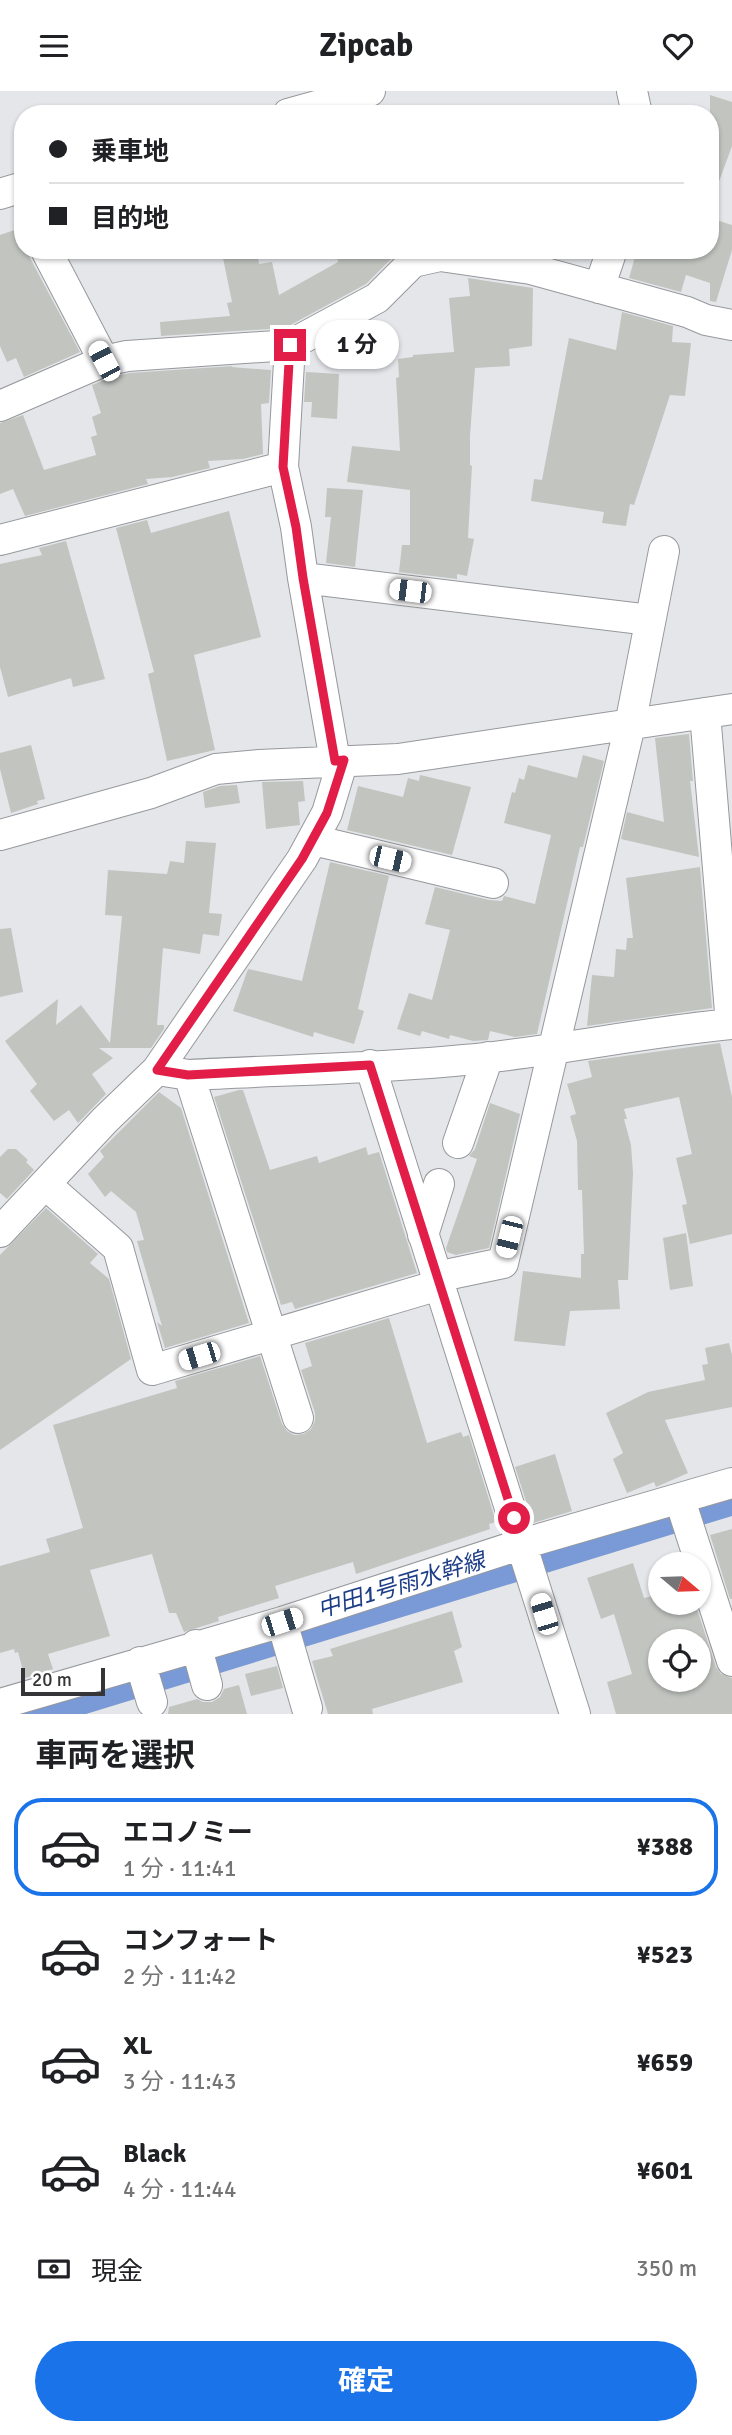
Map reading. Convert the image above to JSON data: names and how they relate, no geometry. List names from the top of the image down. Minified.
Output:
{"water":["中田1号雨水幹線"],"scale_bar":"20 m","north":"right","page":{"header":"Zipcab","banner":["乗車地","目的地"],"bubble":"1 分","scale":"20 m","heading":"車両を選択","list":[{"name":"エコノミー","note":"1 分 · 11:41","value":"¥388"},{"name":"コンフォート","note":"2 分 · 11:42","value":"¥523"},{"name":"XL","note":"3 分 · 11:43","value":"¥659"},{"name":"Black","note":"4 分 · 11:44","value":"¥601"}],"pay":["現金","350 m"],"buttons":"確定"}}
